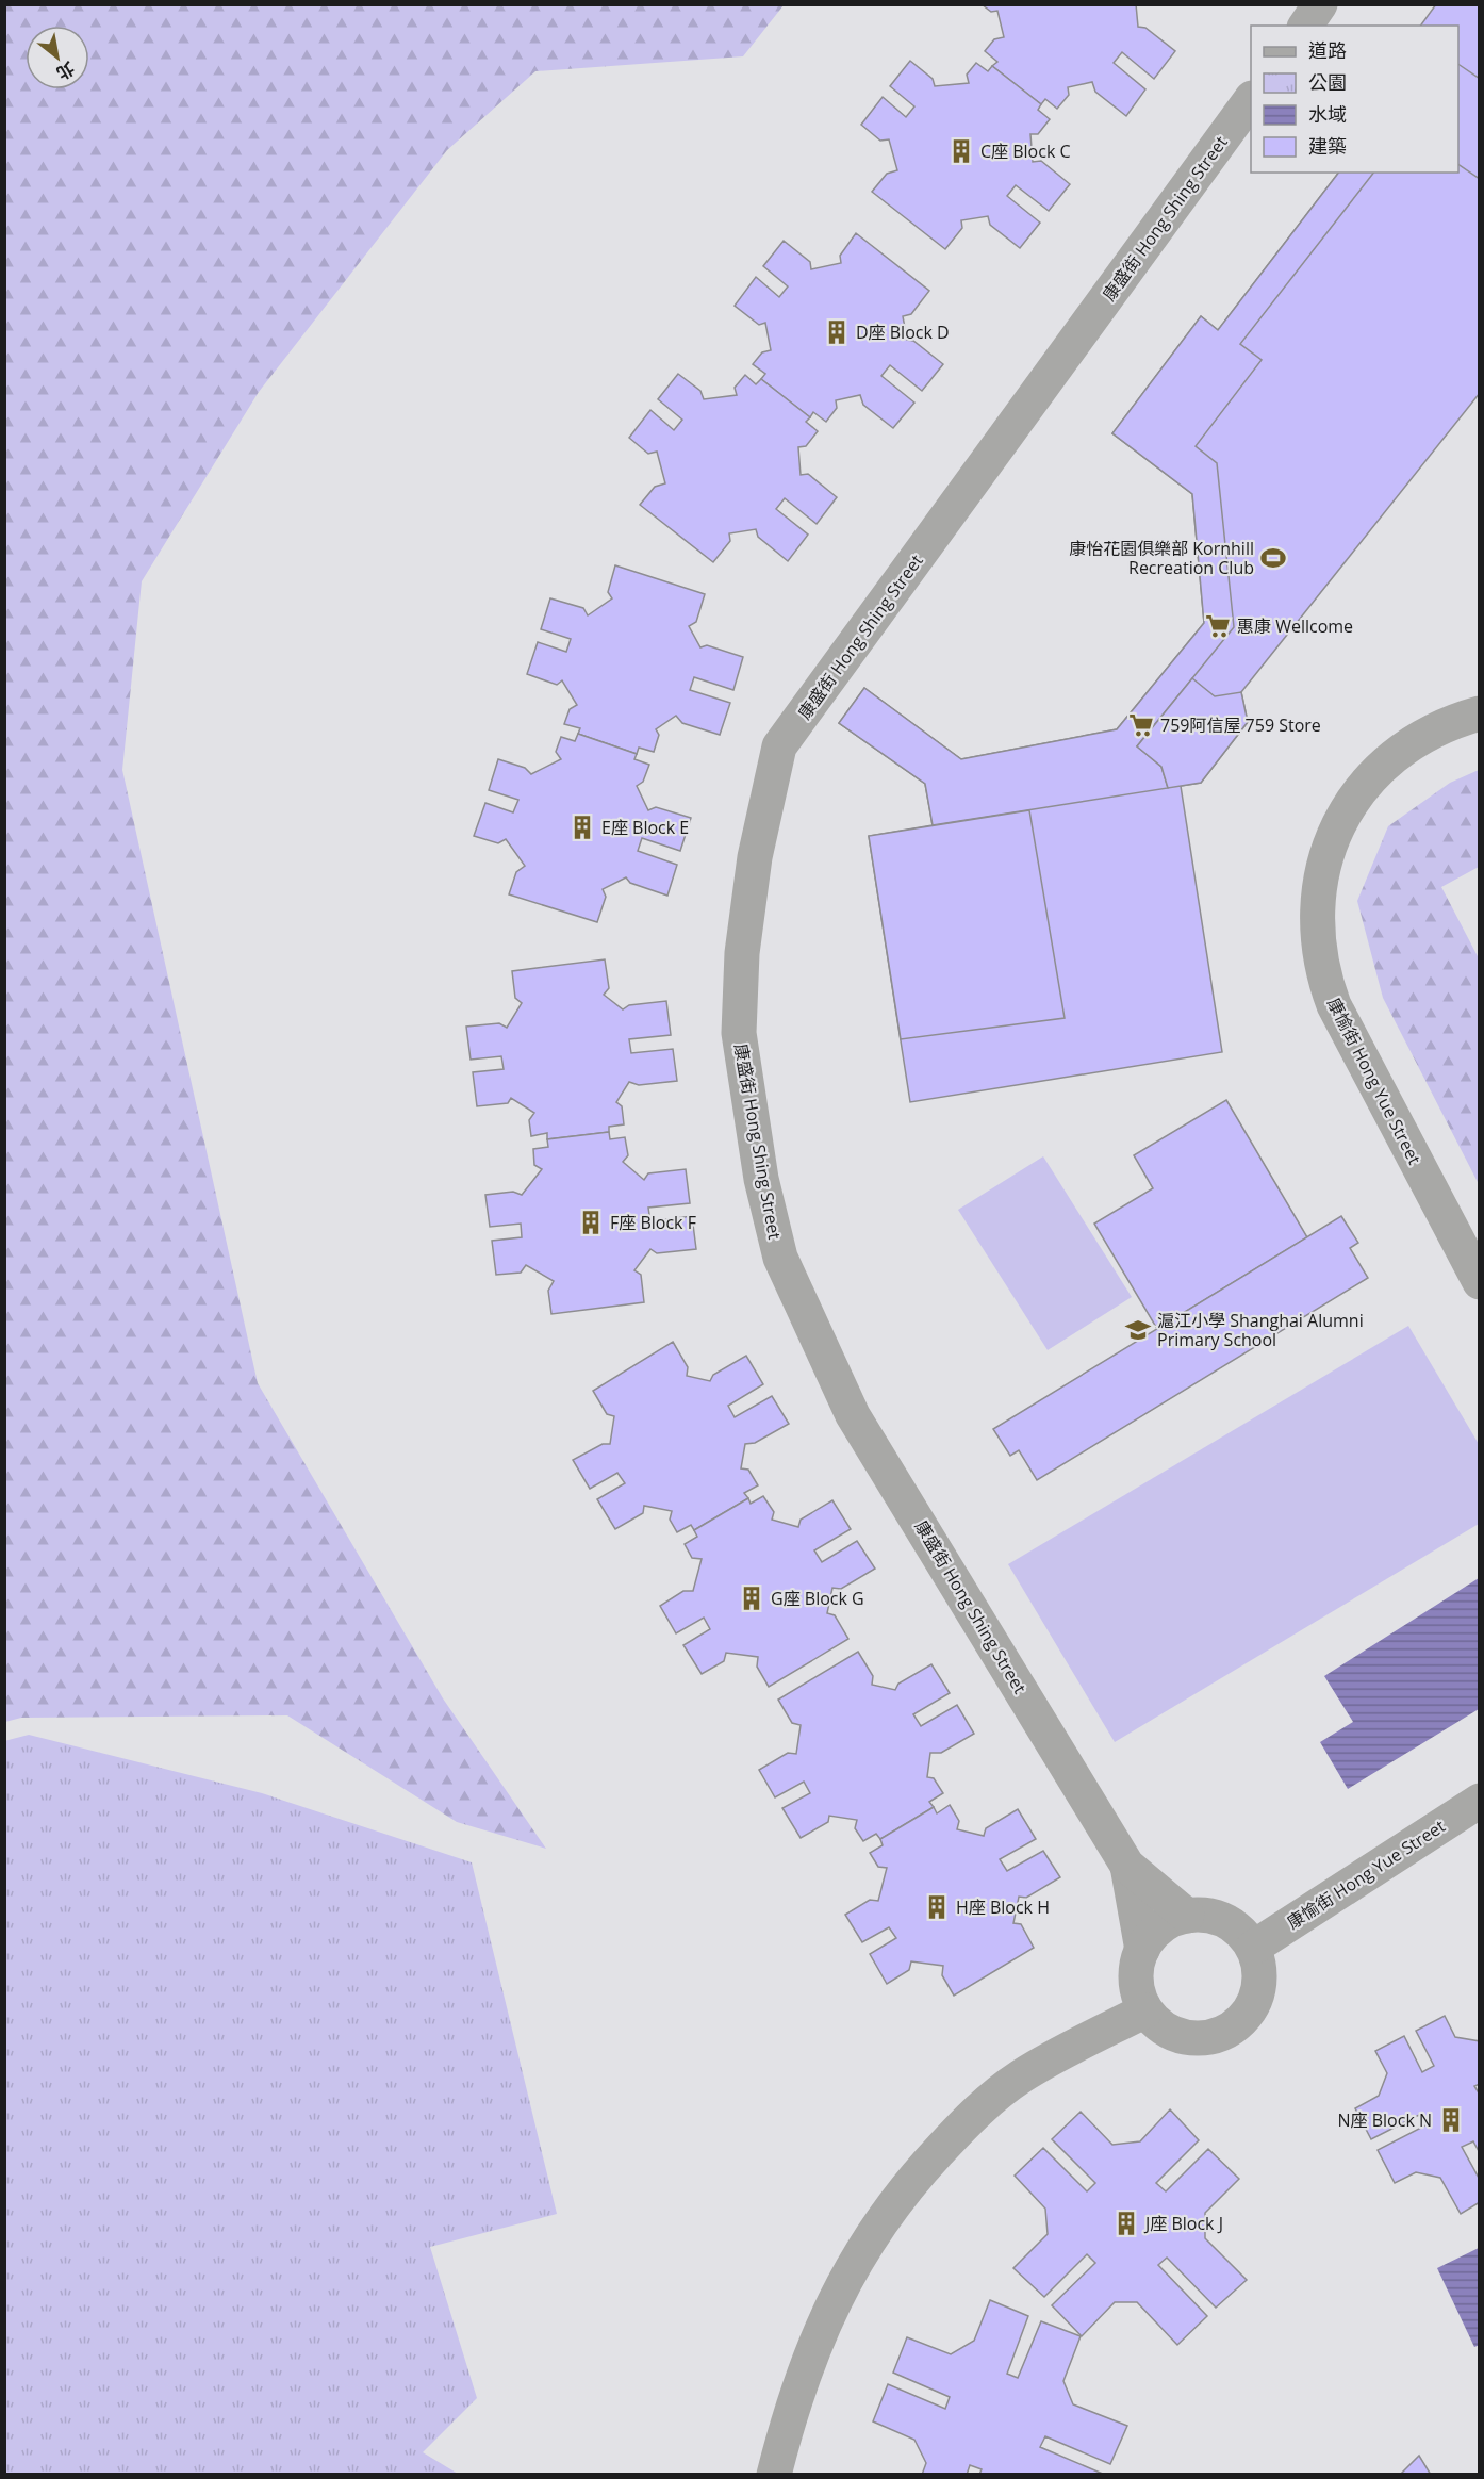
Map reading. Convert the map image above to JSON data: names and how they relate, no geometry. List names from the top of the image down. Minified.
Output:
{"streets":{"street":["康盛街 Hong Shing Street","康愉街 Hong Yue Street"]},"places":{"building":["C座 Block C","D座 Block D","E座 Block E","F座 Block F","G座 Block G","H座 Block H","N座 Block N","J座 Block J"],"sports":["康怡花園俱樂部 Kornhill Recreation Club"],"supermarket":["惠康 Wellcome","759阿信屋 759 Store"],"school or university":["滬江小學 Shanghai Alumni Primary School"]},"legend":["道路","公園","水域","建築"],"north":"bottom right"}
